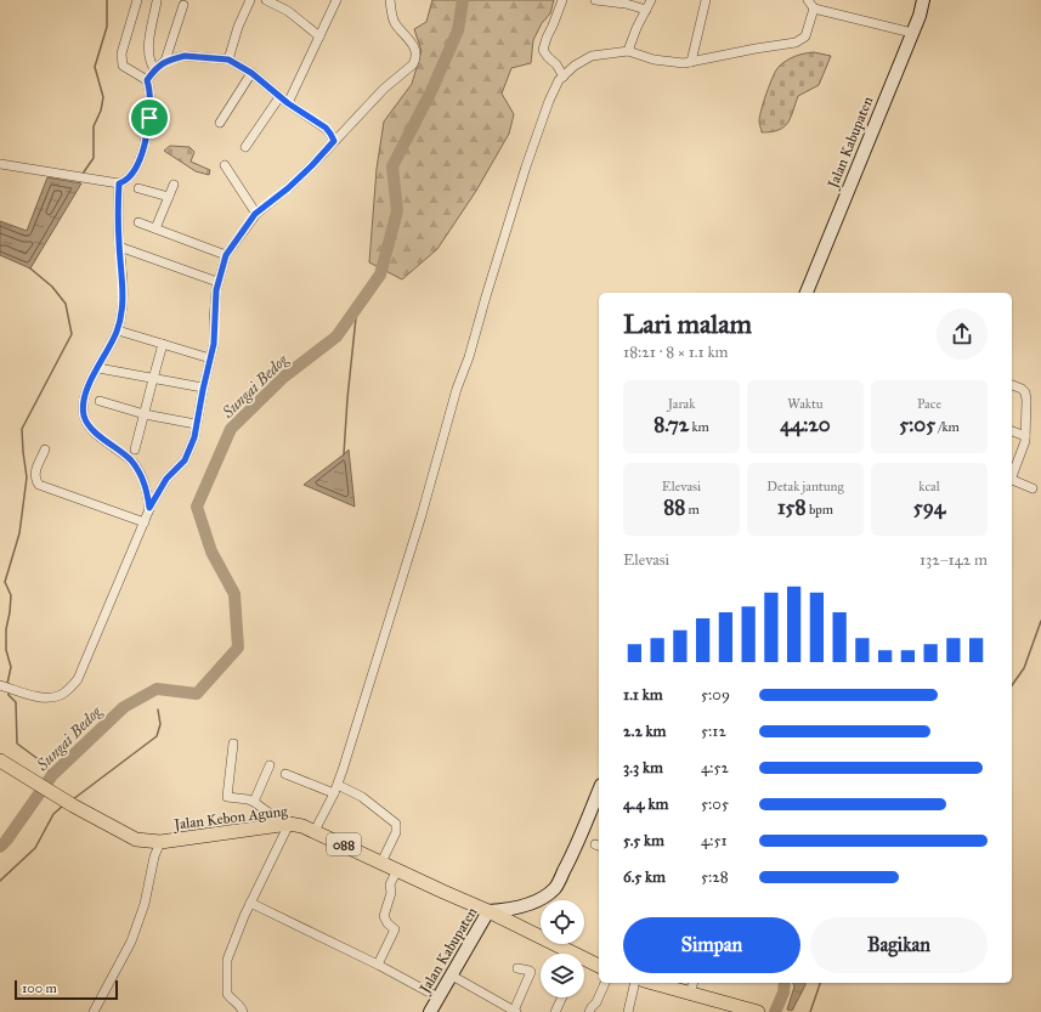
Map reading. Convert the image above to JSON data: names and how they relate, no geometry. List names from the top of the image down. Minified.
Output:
{"streets":{"main road":["Jalan Kabupaten","Jalan Kebon Agung","088"]},"crossings":[["Jalan Kabupaten","Jalan Kebon Agung"]],"water":["Sungai Bedog"],"scale_bar":"100 m","page":{"heading":["Lari malam","18:21 · 8 × 1.1 km"],"stats":[["Jarak","8.72 km"],["Waktu","44:20"],["Pace","5:05 /km"],["Elevasi","88 m"],["Detak jantung","158 bpm"],["kcal","594"]],"chart":["Elevasi","132–142 m"],"list":[{"name":"1.1 km","note":"5:09"},{"name":"2.2 km","note":"5:12"},{"name":"3.3 km","note":"4:52"},{"name":"4.4 km","note":"5:05"},{"name":"5.5 km","note":"4:51"},{"name":"6.5 km","note":"5:28"}],"buttons":["Simpan","Bagikan"],"scale":"100 m"}}
